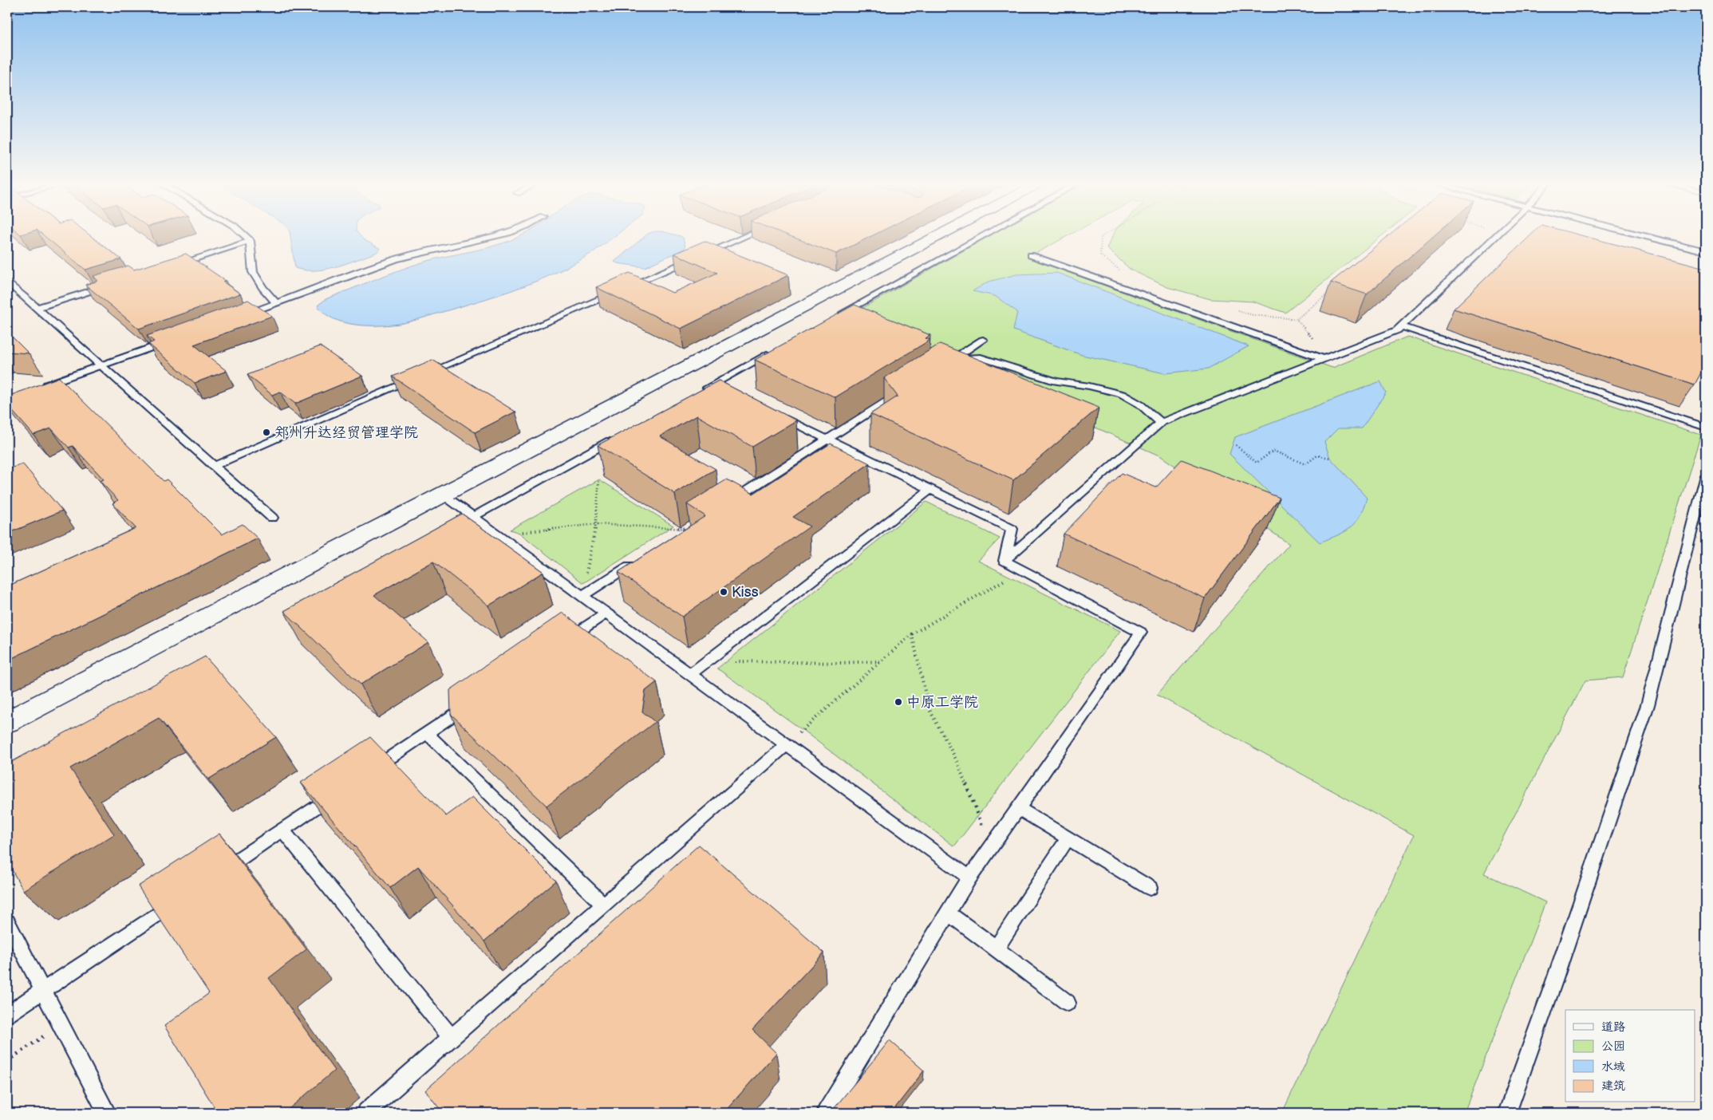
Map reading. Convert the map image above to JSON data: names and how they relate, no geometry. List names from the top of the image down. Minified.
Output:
{"places":["郑州升达经贸管理学院","Kiss","中原工学院"],"legend":["道路","公园","水域","建筑"]}
